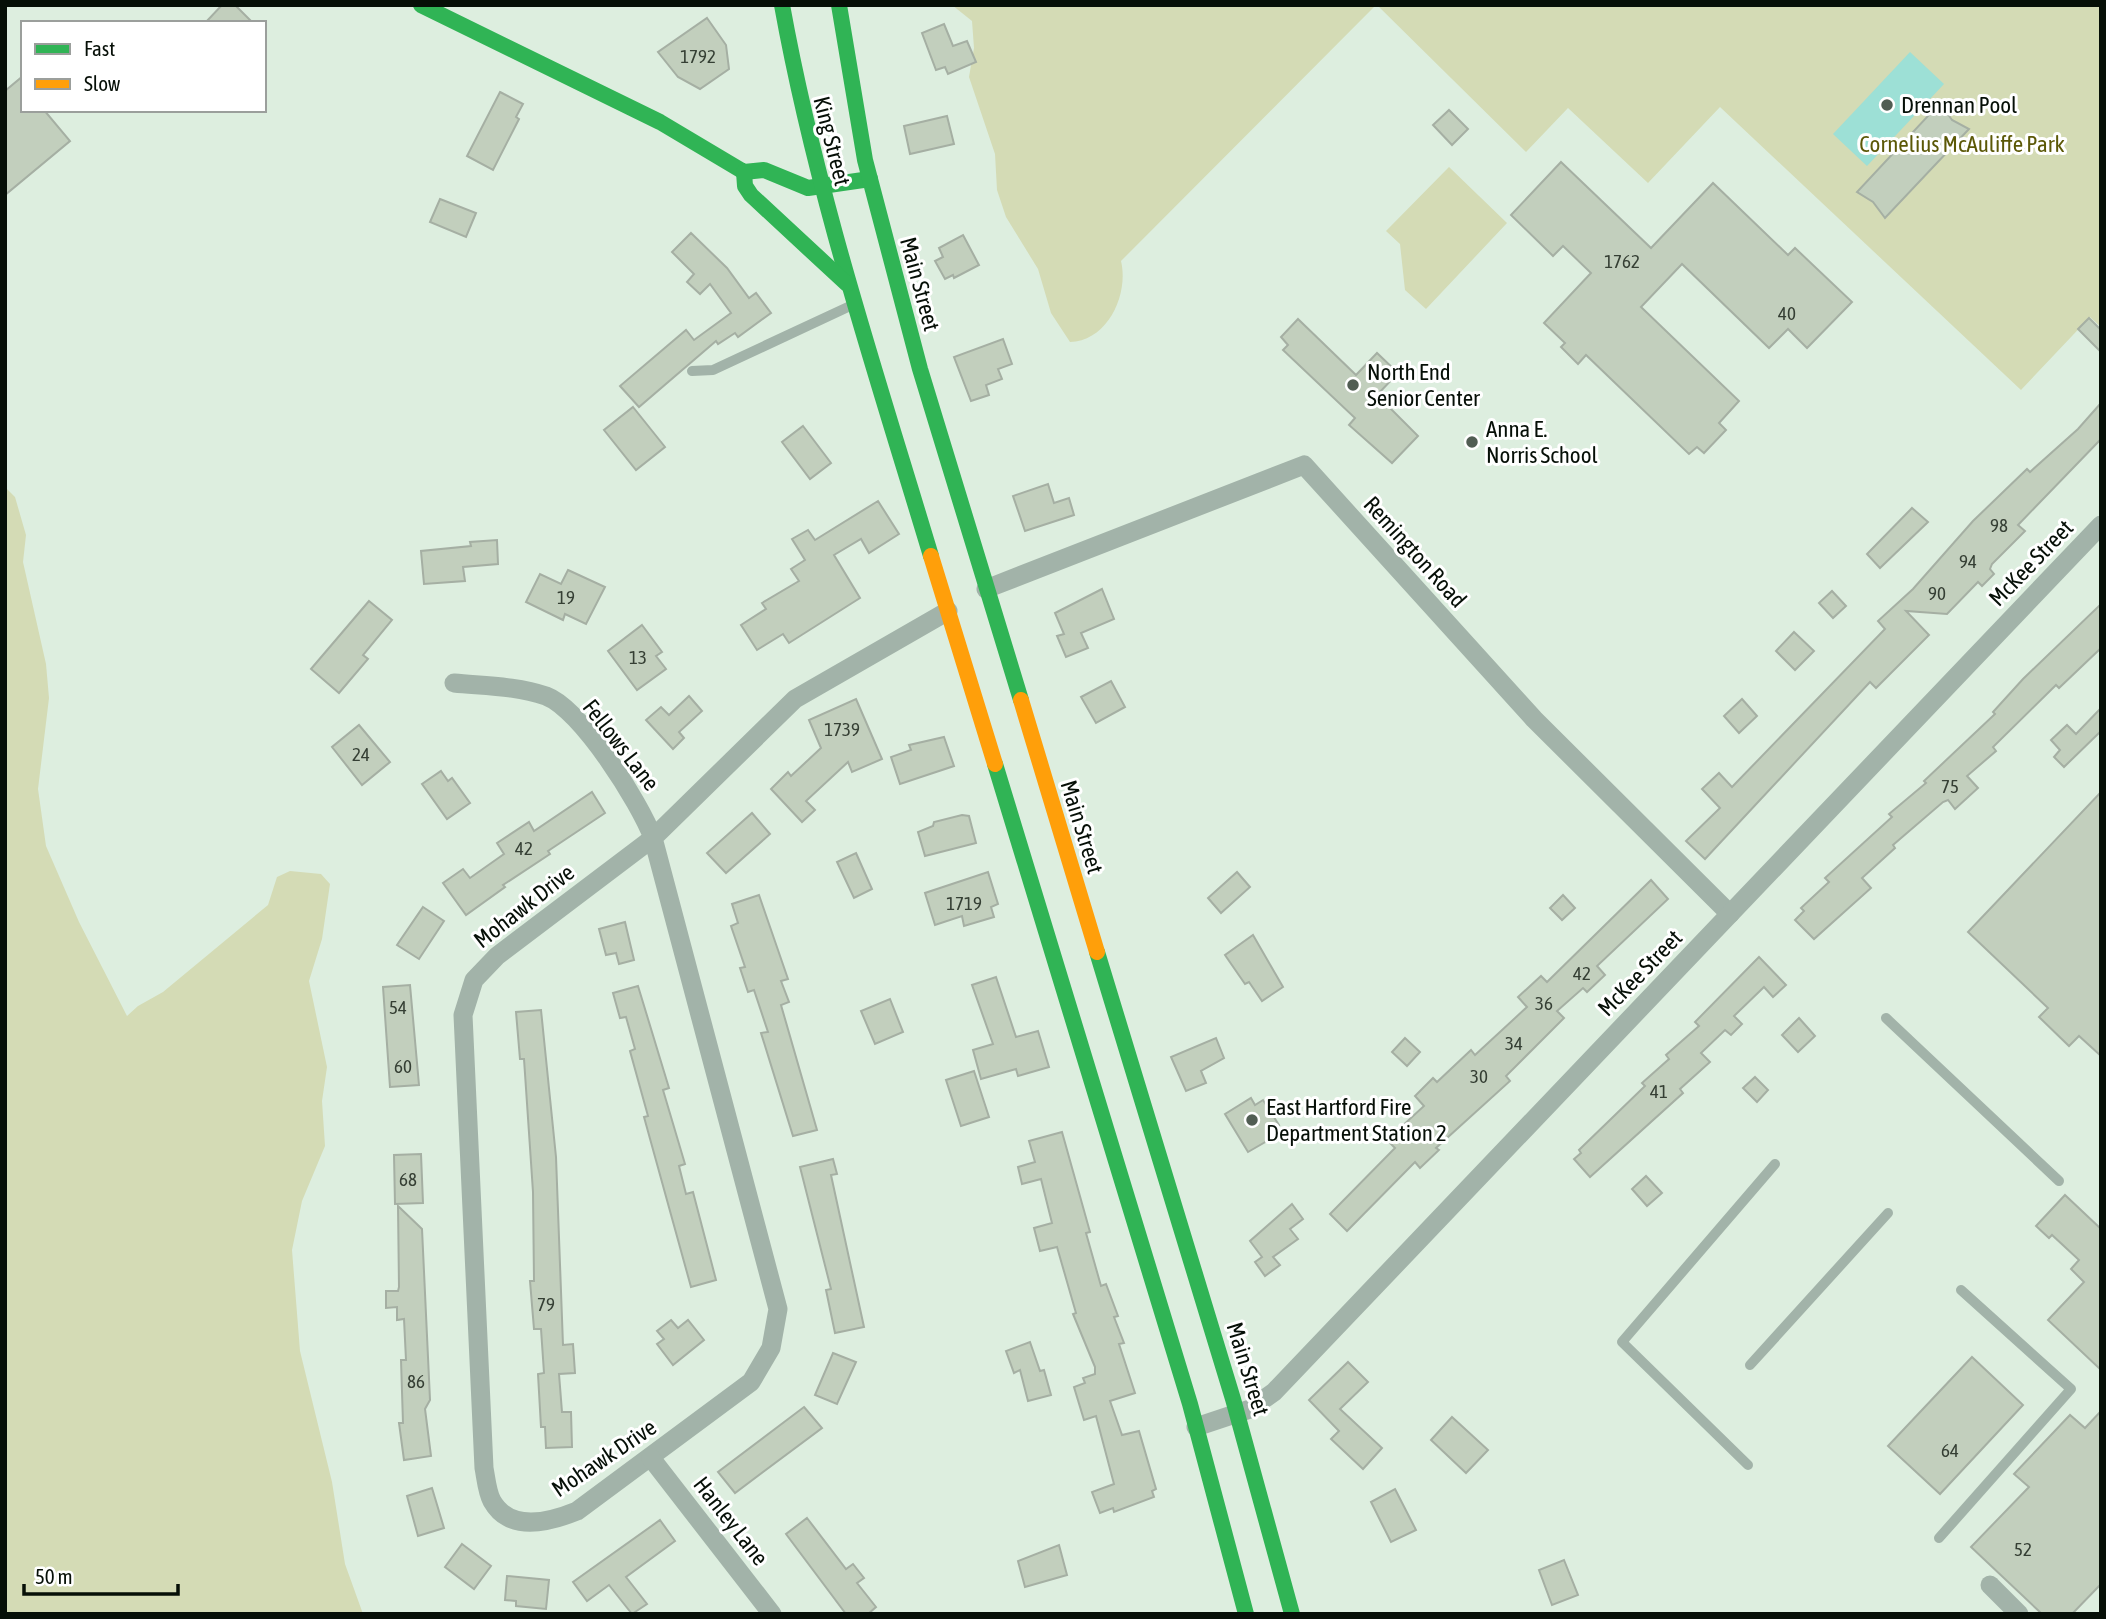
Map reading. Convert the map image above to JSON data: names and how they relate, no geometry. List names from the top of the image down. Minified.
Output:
{"streets":{"main road":["King Street","Main Street"],"street":["Remington Road","McKee Street","Fellows Lane","Mohawk Drive","Hanley Lane"]},"crossings":[["King Street","Main Street"],["Main Street","Remington Road"],["Main Street","McKee Street"],["Remington Road","McKee Street"],["Fellows Lane","Mohawk Drive"],["Mohawk Drive","Hanley Lane"]],"parks":["Cornelius McAuliffe Park"],"places":["Drennan Pool","North End Senior Center","Anna E. Norris School","East Hartford Fire Department Station 2"],"house_numbers":["1792","1762","40","98","94","90","19","13","1739","24","75","42","1719","42","36","54","34","60","30","41","68","79","86","64","52"],"legend":["Fast","Slow"],"scale_bar":"50 m"}
